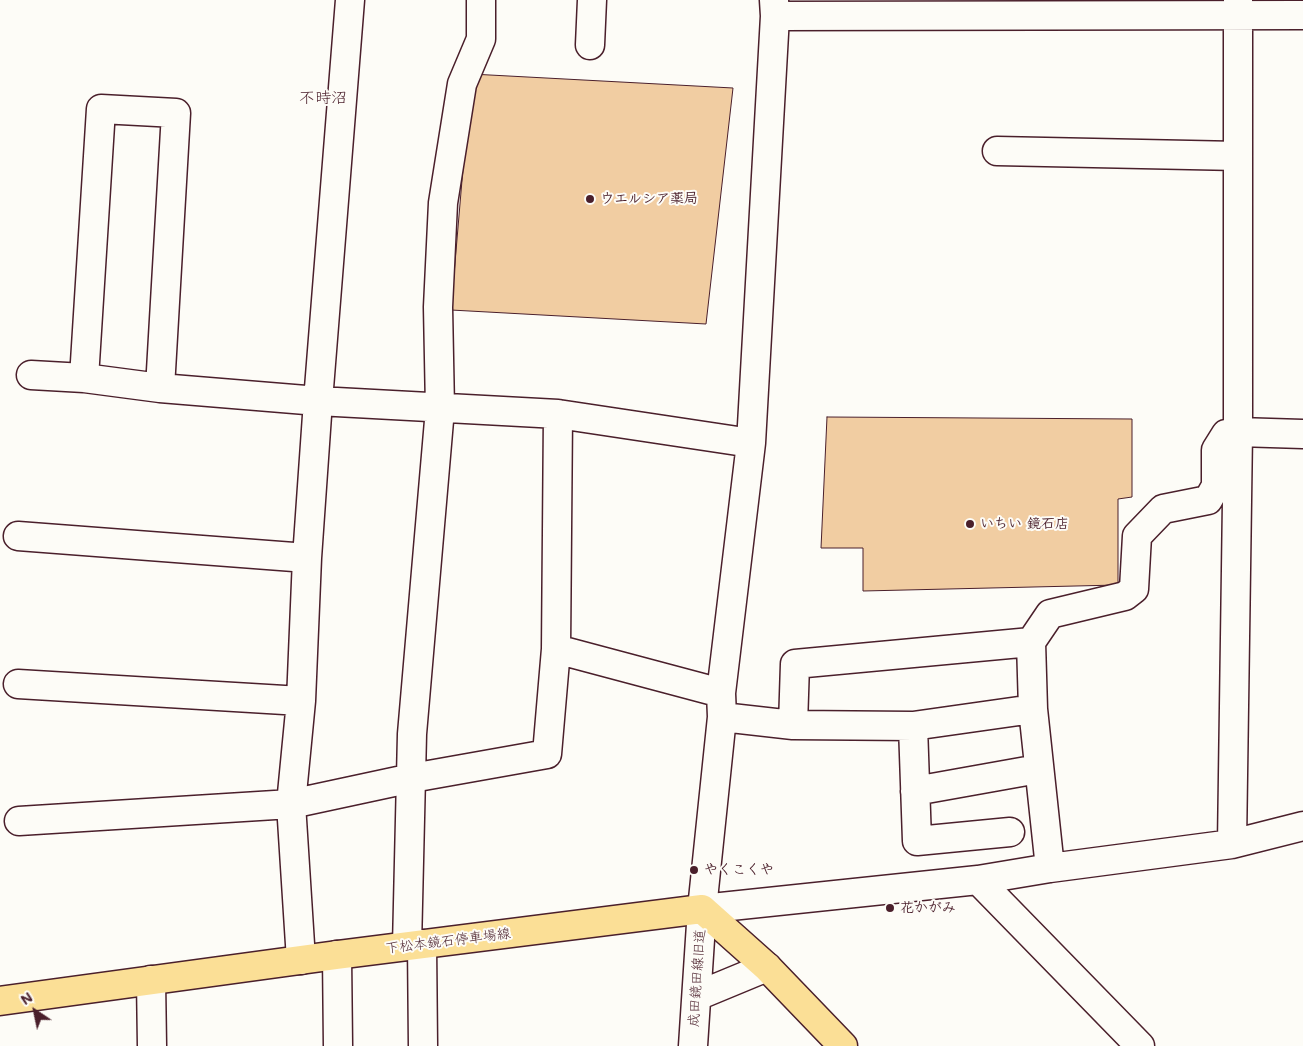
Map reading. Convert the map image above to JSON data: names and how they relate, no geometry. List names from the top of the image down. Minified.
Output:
{"streets":{"main road":["下松本鏡石停車場線"],"street":["成田鏡田線旧道"]},"crossings":[["下松本鏡石停車場線","成田鏡田線旧道"]],"districts":["不時沼"],"places":["ウエルシア薬局","いちい 鏡石店","やくこくや","花かがみ"],"north":"top left"}
